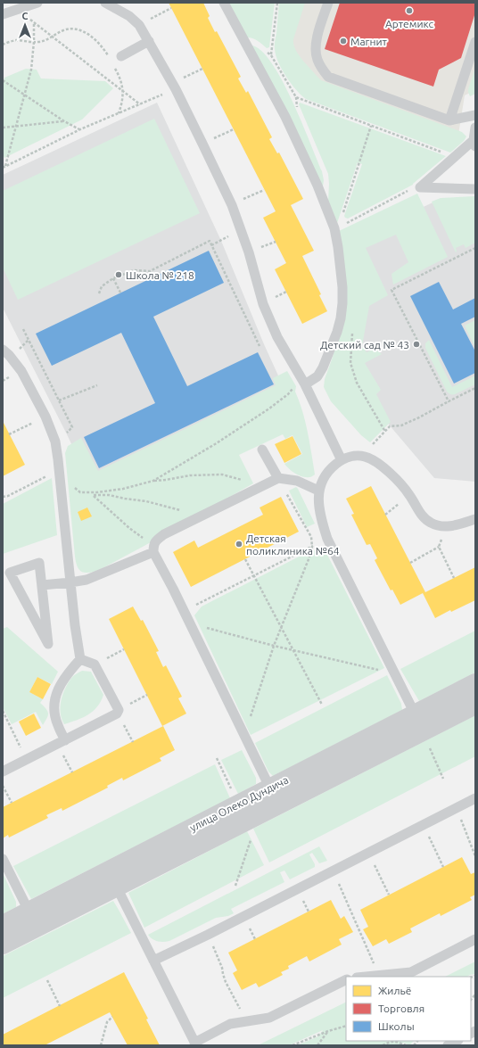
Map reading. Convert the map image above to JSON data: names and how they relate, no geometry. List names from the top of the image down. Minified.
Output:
{"streets":{"street":["улица Олеко Дундича"]},"places":["Артемикс","Магнит","Школа № 218","Детский сад № 43","Детская поликлиника №64"],"legend":["Жильё","Торговля","Школы"],"north":"top"}
